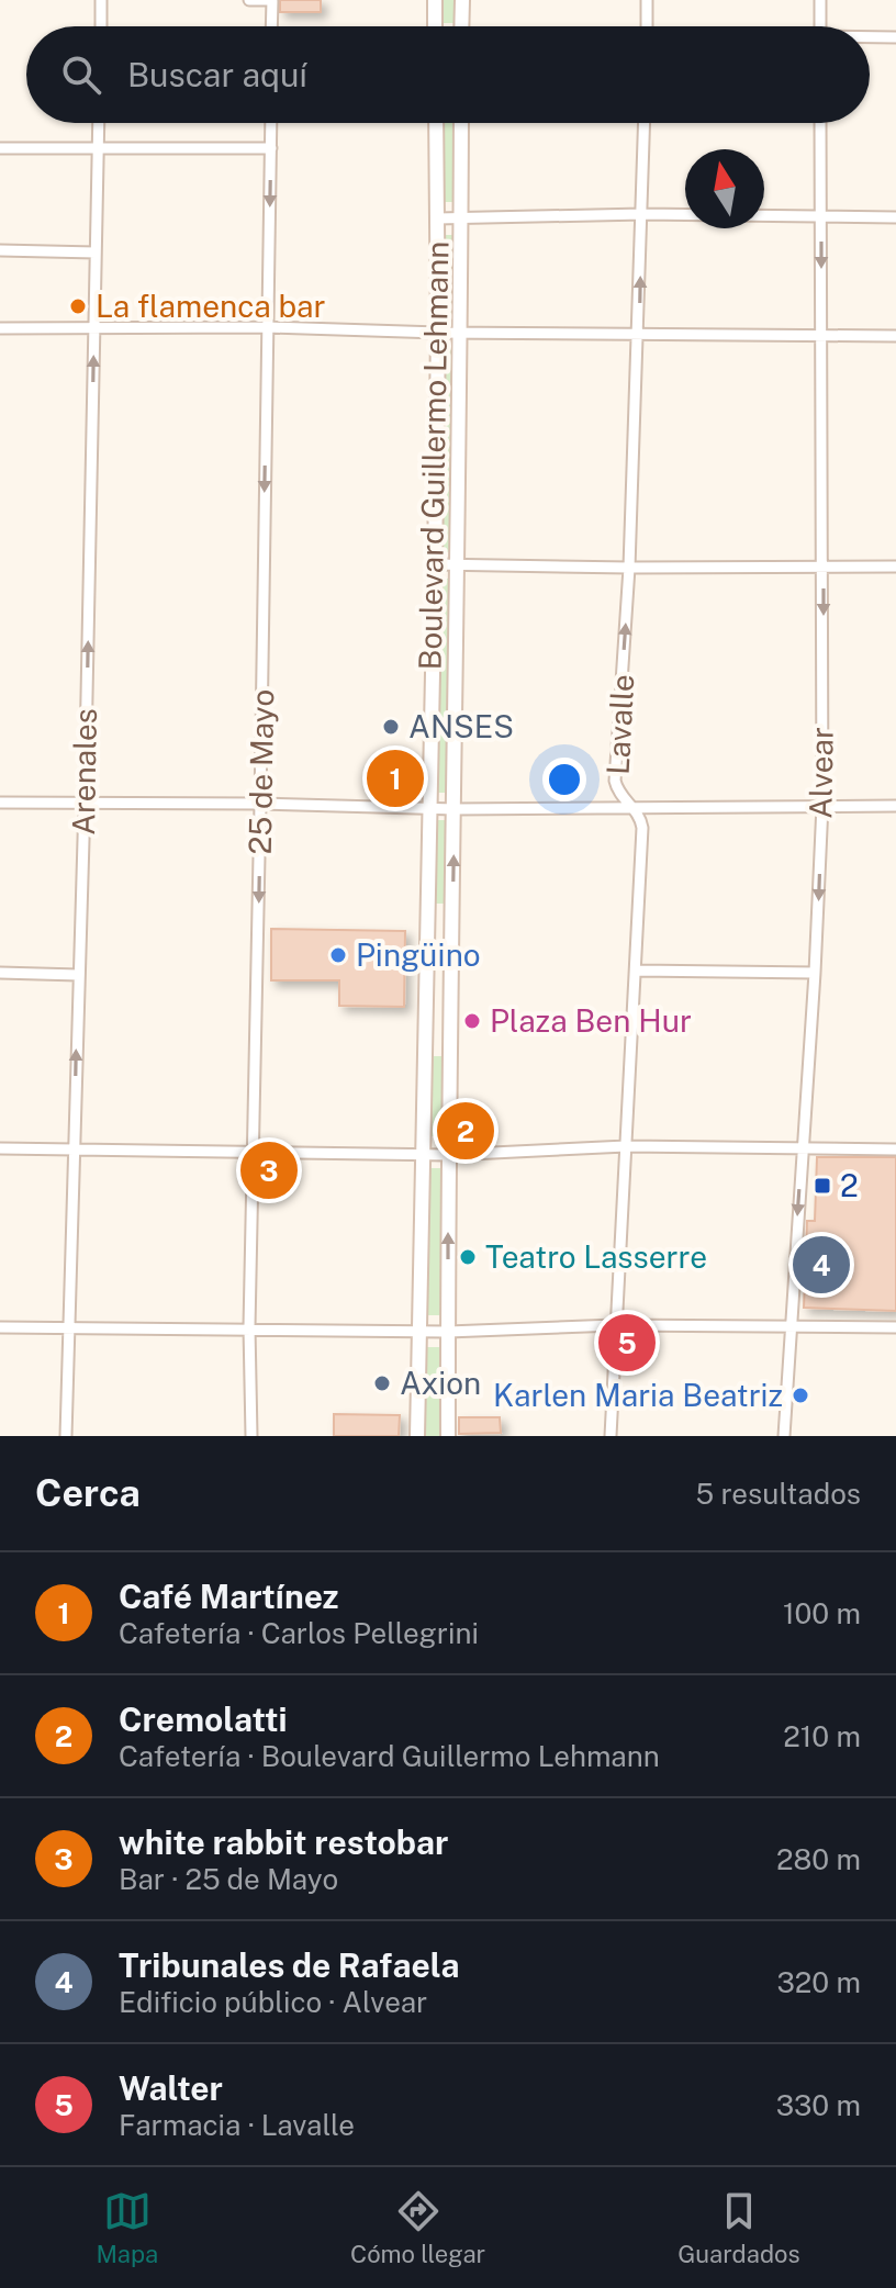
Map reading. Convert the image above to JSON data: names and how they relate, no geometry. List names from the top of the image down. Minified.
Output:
{"streets":{"main road":["Boulevard Guillermo Lehmann"],"street":["Lavalle","Arenales","25 de Mayo","Alvear"]},"one_way":["Arenales","25 de Mayo","Alvear"],"places":{"other":["La flamenca bar","ANSES","Pingüino","Plaza Ben Hur","Teatro Lasserre","Axion","Karlen Maria Beatriz"],"transit":["2"]},"north":"top","page":{"search":"Buscar aquí","pins":["1","2","3","4","5"],"heading":["Cerca","5 resultados"],"list":[{"mark":"1","name":"Café Martínez","note":"Cafetería · Carlos Pellegrini","value":"100 m"},{"mark":"2","name":"Cremolatti","note":"Cafetería · Boulevard Guillermo Lehmann","value":"210 m"},{"mark":"3","name":"white rabbit restobar","note":"Bar · 25 de Mayo","value":"280 m"},{"mark":"4","name":"Tribunales de Rafaela","note":"Edificio público · Alvear","value":"320 m"},{"mark":"5","name":"Walter","note":"Farmacia · Lavalle","value":"330 m"}],"nav":["Mapa","Cómo llegar","Guardados"]}}
